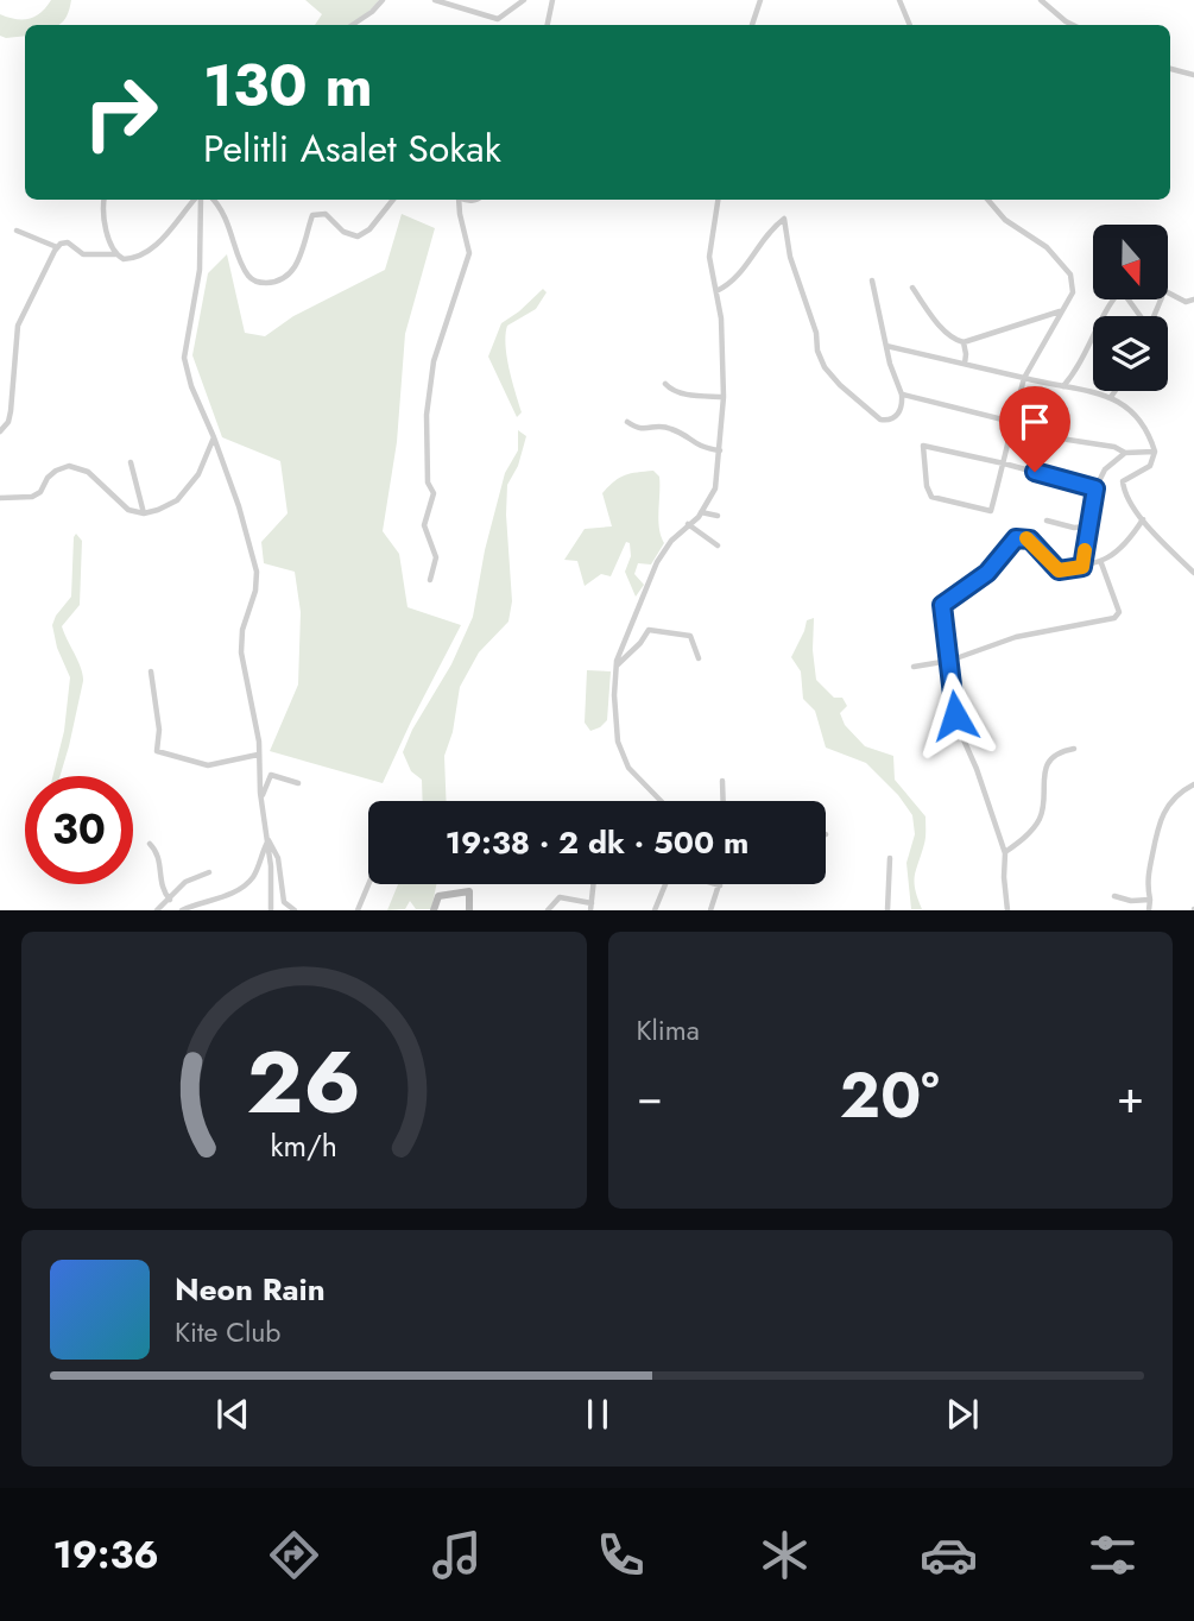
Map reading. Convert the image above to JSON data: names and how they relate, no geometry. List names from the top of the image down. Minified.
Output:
{"north":"bottom","page":{"turn":["130 m","Pelitli Asalet Sokak"],"limit":"30","trip":"19:38 · 2 dk · 500 m","tile":"Klima","heat":["−","20°","+"],"song":["Neon Rain","Kite Club"],"tabs":"19:36","gauge":["26","km/h"]}}
